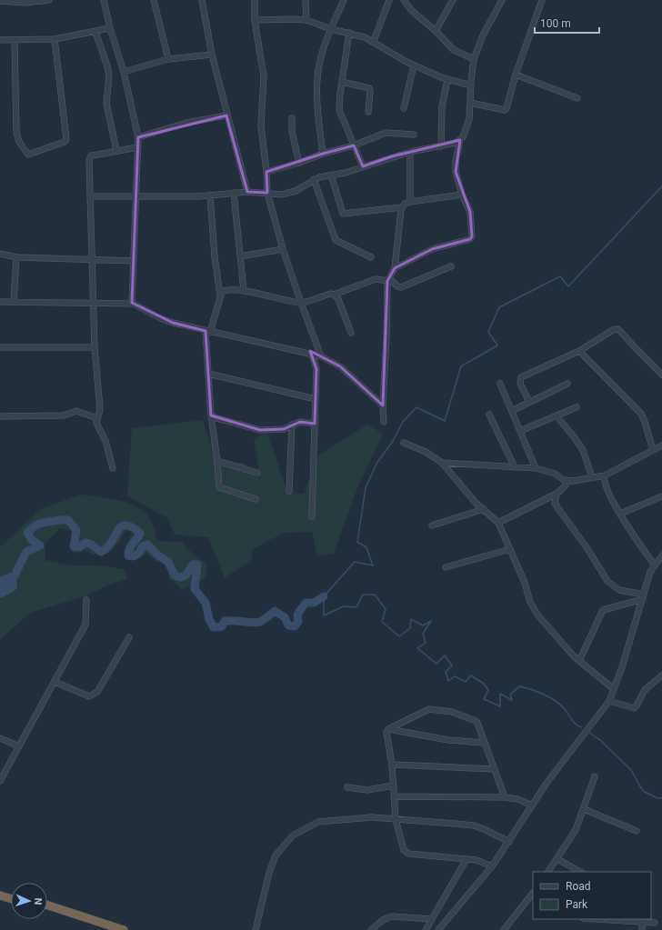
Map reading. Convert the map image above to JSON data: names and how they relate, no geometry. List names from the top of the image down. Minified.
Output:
{"legend":["Road","Park"],"scale_bar":"100 m","north":"right"}
